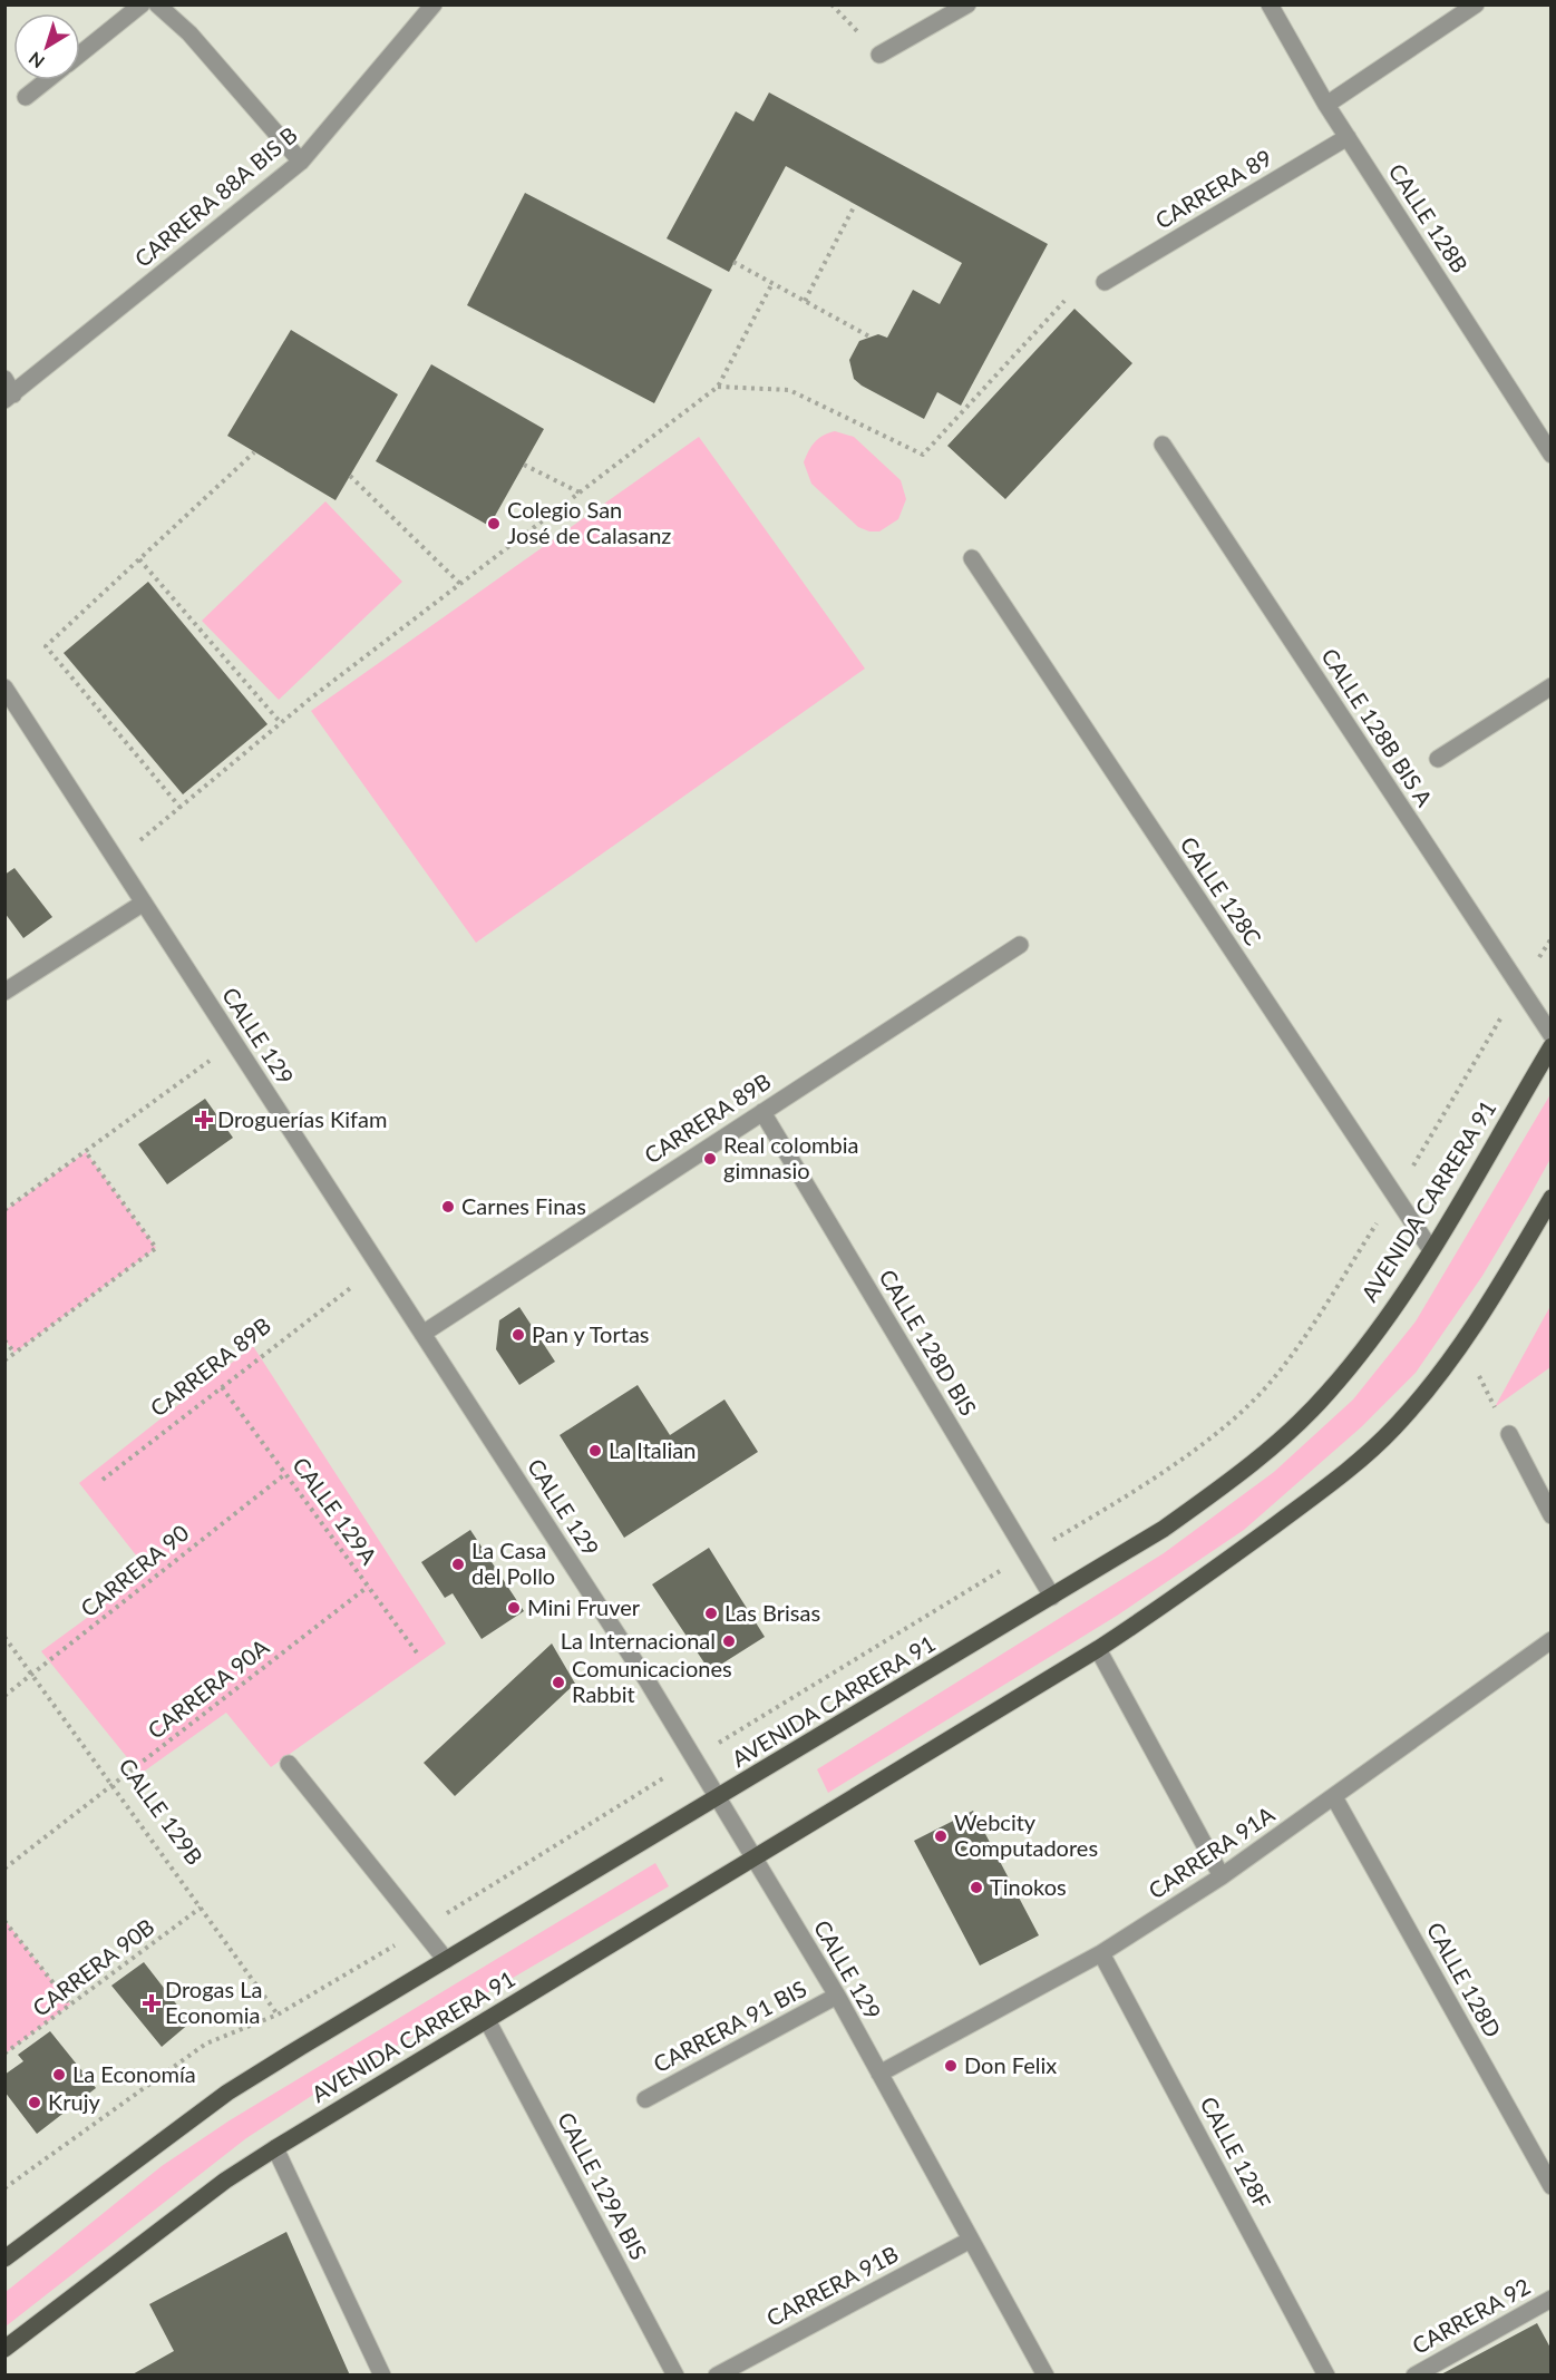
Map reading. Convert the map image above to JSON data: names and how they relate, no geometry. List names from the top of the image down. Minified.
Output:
{"streets":{"main road":["AVENIDA CARRERA 91"],"street":["CARRERA 89","CARRERA 88A BIS B","CALLE 128B","CALLE 128B BIS A","CALLE 128C","CALLE 129","CARRERA 89B","CALLE 128D BIS","CARRERA 91A","CALLE 128D","CARRERA 91 BIS","CALLE 128F","CALLE 129A BIS","CARRERA 91B","CARRERA 92"],"path":["CALLE 129A","CARRERA 90","CARRERA 90A","CALLE 129B","CARRERA 90B"]},"crossings":[["CARRERA 89","CALLE 128B"],["CALLE 128C","AVENIDA CARRERA 91"],["CALLE 129","CARRERA 89B"],["CALLE 129","AVENIDA CARRERA 91"],["CALLE 129","CARRERA 91A"],["CALLE 129","CARRERA 91 BIS"],["CALLE 129","CARRERA 91B"],["CARRERA 89B","CALLE 128D BIS"],["CARRERA 89B","CALLE 129A"],["AVENIDA CARRERA 91","CALLE 128D BIS"],["AVENIDA CARRERA 91","CALLE 129A BIS"],["CALLE 129A","CARRERA 90"],["CALLE 129A","CARRERA 90A"],["CARRERA 90","CALLE 129B"],["CARRERA 90A","CALLE 129B"],["CALLE 129B","CARRERA 90B"],["CARRERA 91A","CALLE 128D"],["CARRERA 91A","CALLE 128F"]],"places":{"other":["Colegio San José de Calasanz","Real colombia gimnasio","Carnes Finas","Pan y Tortas","La Italian","La Casa del Pollo","Mini Fruver","Las Brisas","La Internacional","Comunicaciones Rabbit","Webcity Computadores","Tinokos","Don Felix","La Economía","Krujy"],"health":["Droguerías Kifam","Drogas La Economia"]},"north":"bottom left"}
